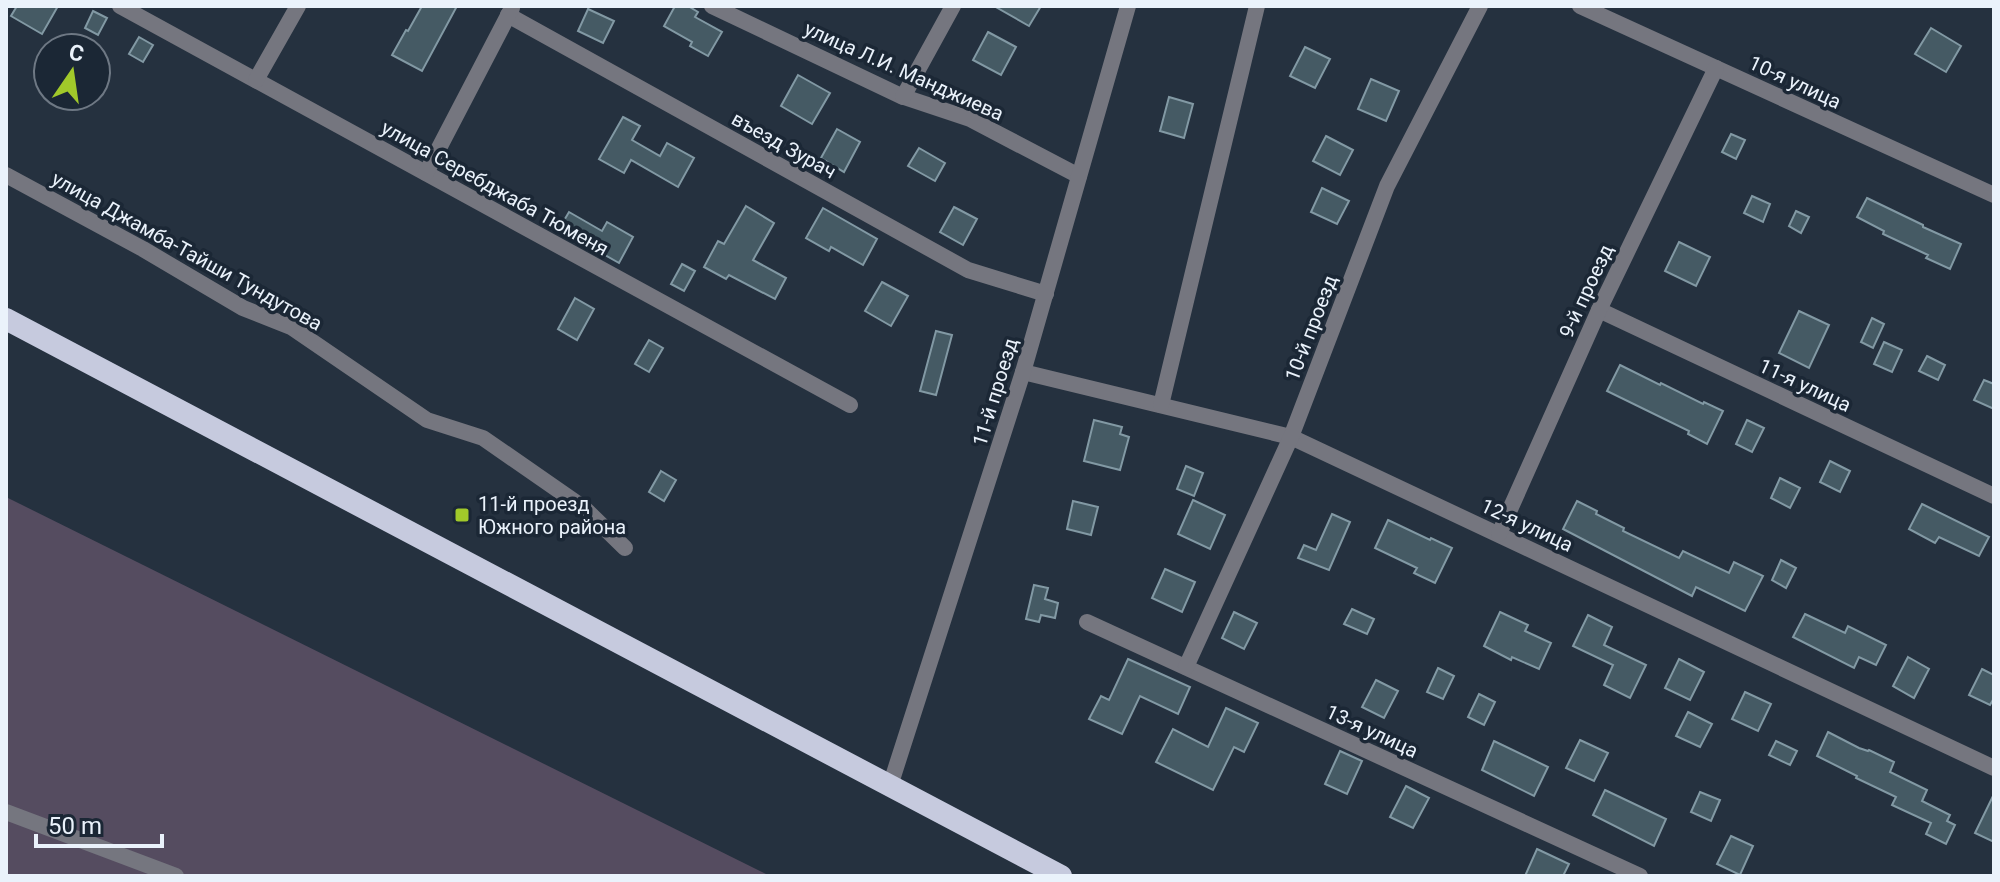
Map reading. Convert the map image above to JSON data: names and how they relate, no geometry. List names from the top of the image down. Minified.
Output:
{"streets":{"street":["улица Л.И. Манджиева","10-я улица","въезд Зурач","улица Серебджаба Тюменя","улица Джамба-Тайши Тундутова","9-й проезд","10-й проезд","11-я улица","11-й проезд","12-я улица","13-я улица"]},"crossings":[["улица Л.И. Манджиева","11-й проезд"],["10-я улица","9-й проезд"],["въезд Зурач","11-й проезд"],["9-й проезд","11-я улица"],["9-й проезд","12-я улица"],["10-й проезд","12-я улица"],["10-й проезд","13-я улица"],["11-й проезд","12-я улица"]],"places":{"transit":["11-й проезд Южного района"]},"scale_bar":"50 m","north":"top"}
